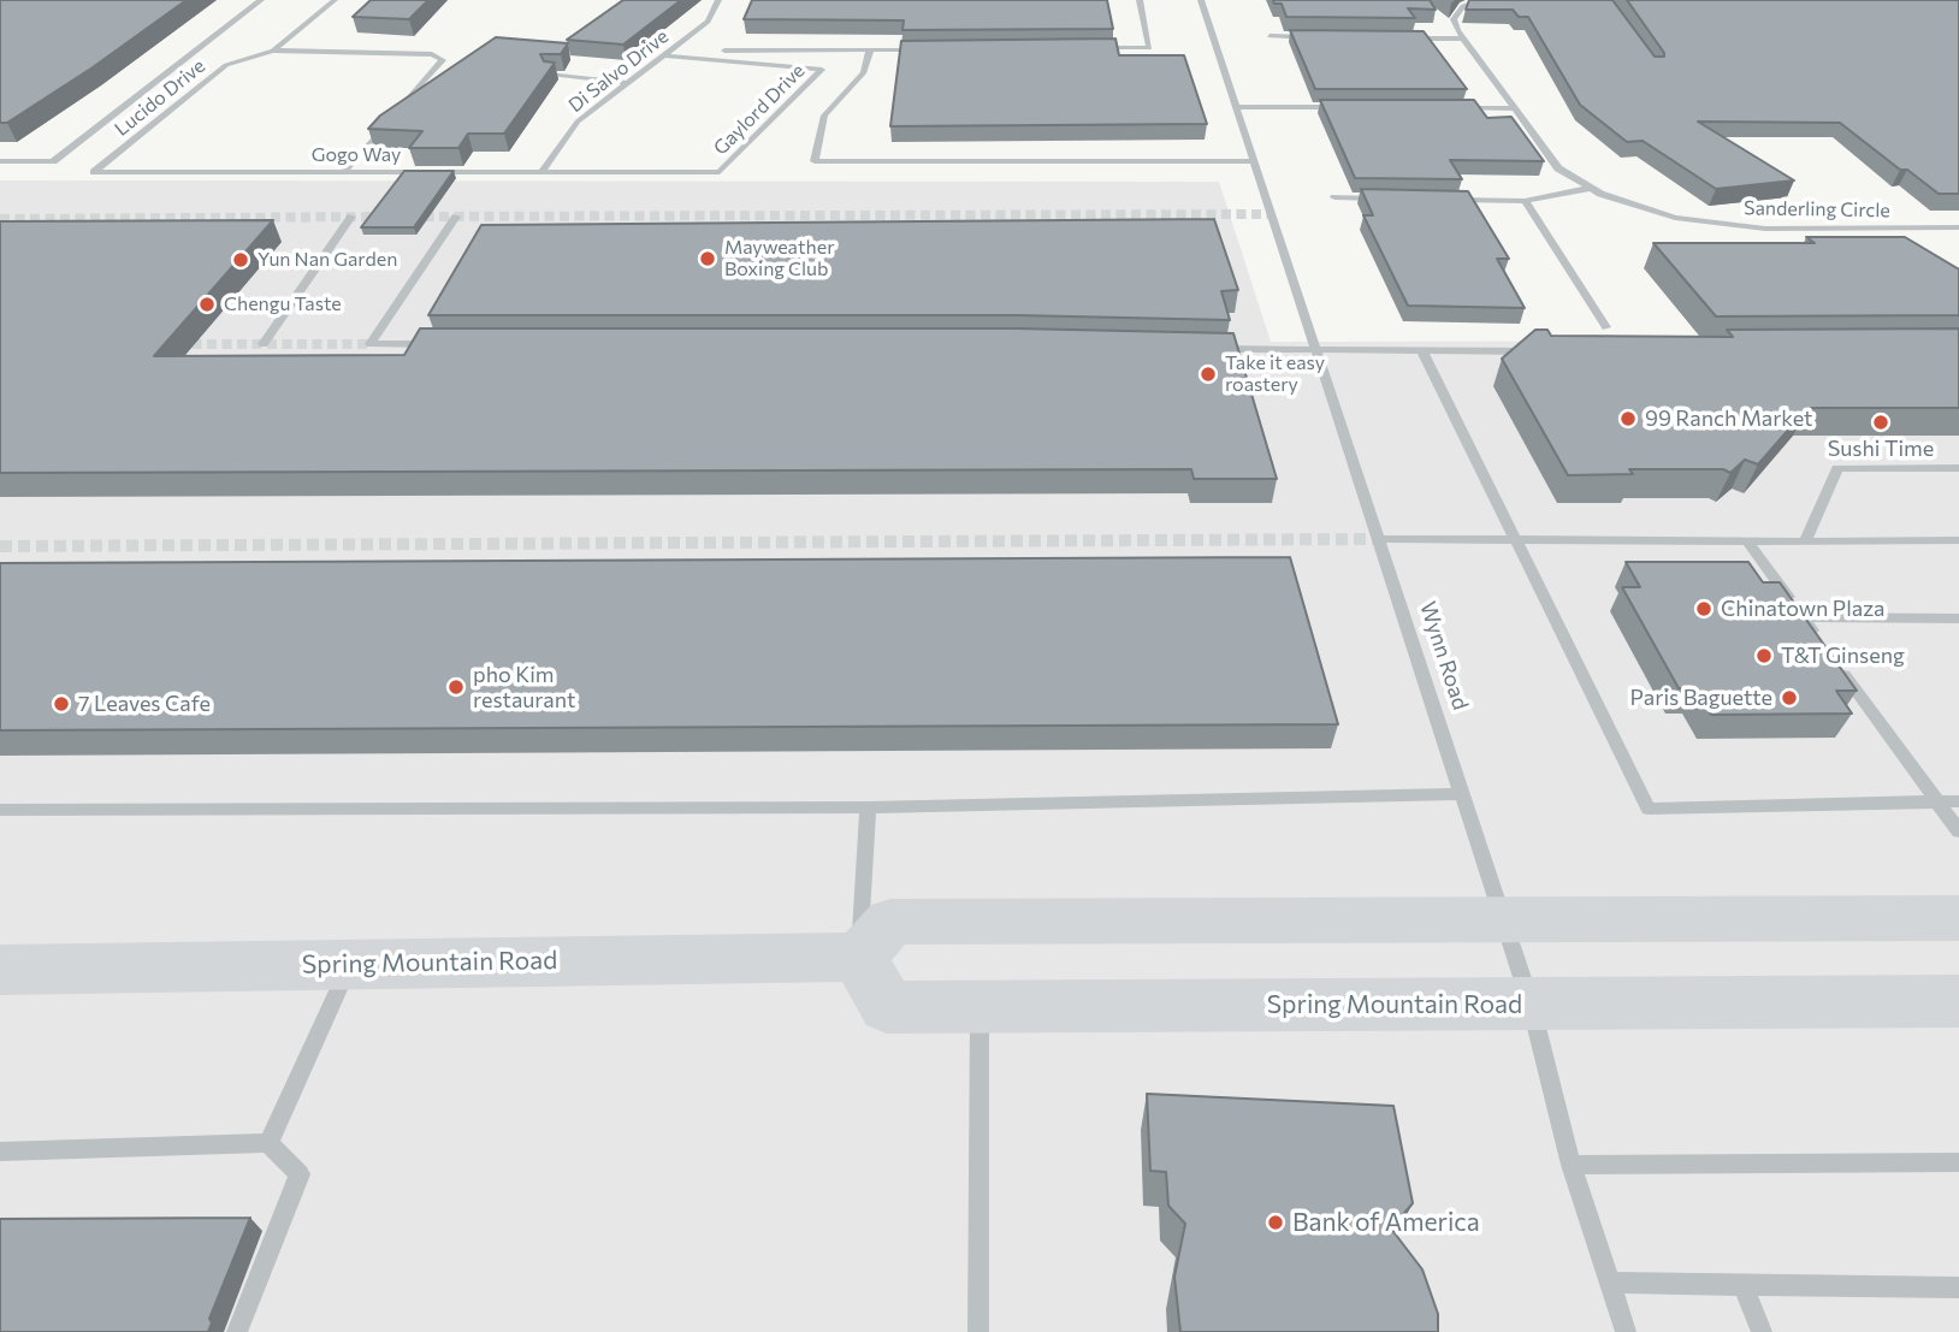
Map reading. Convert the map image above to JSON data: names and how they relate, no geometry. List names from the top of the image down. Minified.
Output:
{"streets":{"main road":["Spring Mountain Road"],"street":["Di Salvo Drive","Lucido Drive","Gaylord Drive","Gogo Way","Sanderling Circle","Wynn Road"]},"crossings":[["Di Salvo Drive","Gaylord Drive"],["Di Salvo Drive","Gogo Way"],["Lucido Drive","Gogo Way"],["Gaylord Drive","Gogo Way"],["Wynn Road","Spring Mountain Road"]],"places":["Mayweather Boxing Club","Yun Nan Garden","Chengu Taste","Take it easy roastery","99 Ranch Market","Sushi Time","Chinatown Plaza","T&T Ginseng","pho Kim restaurant","Paris Baguette","7 Leaves Cafe","Bank of America"]}
